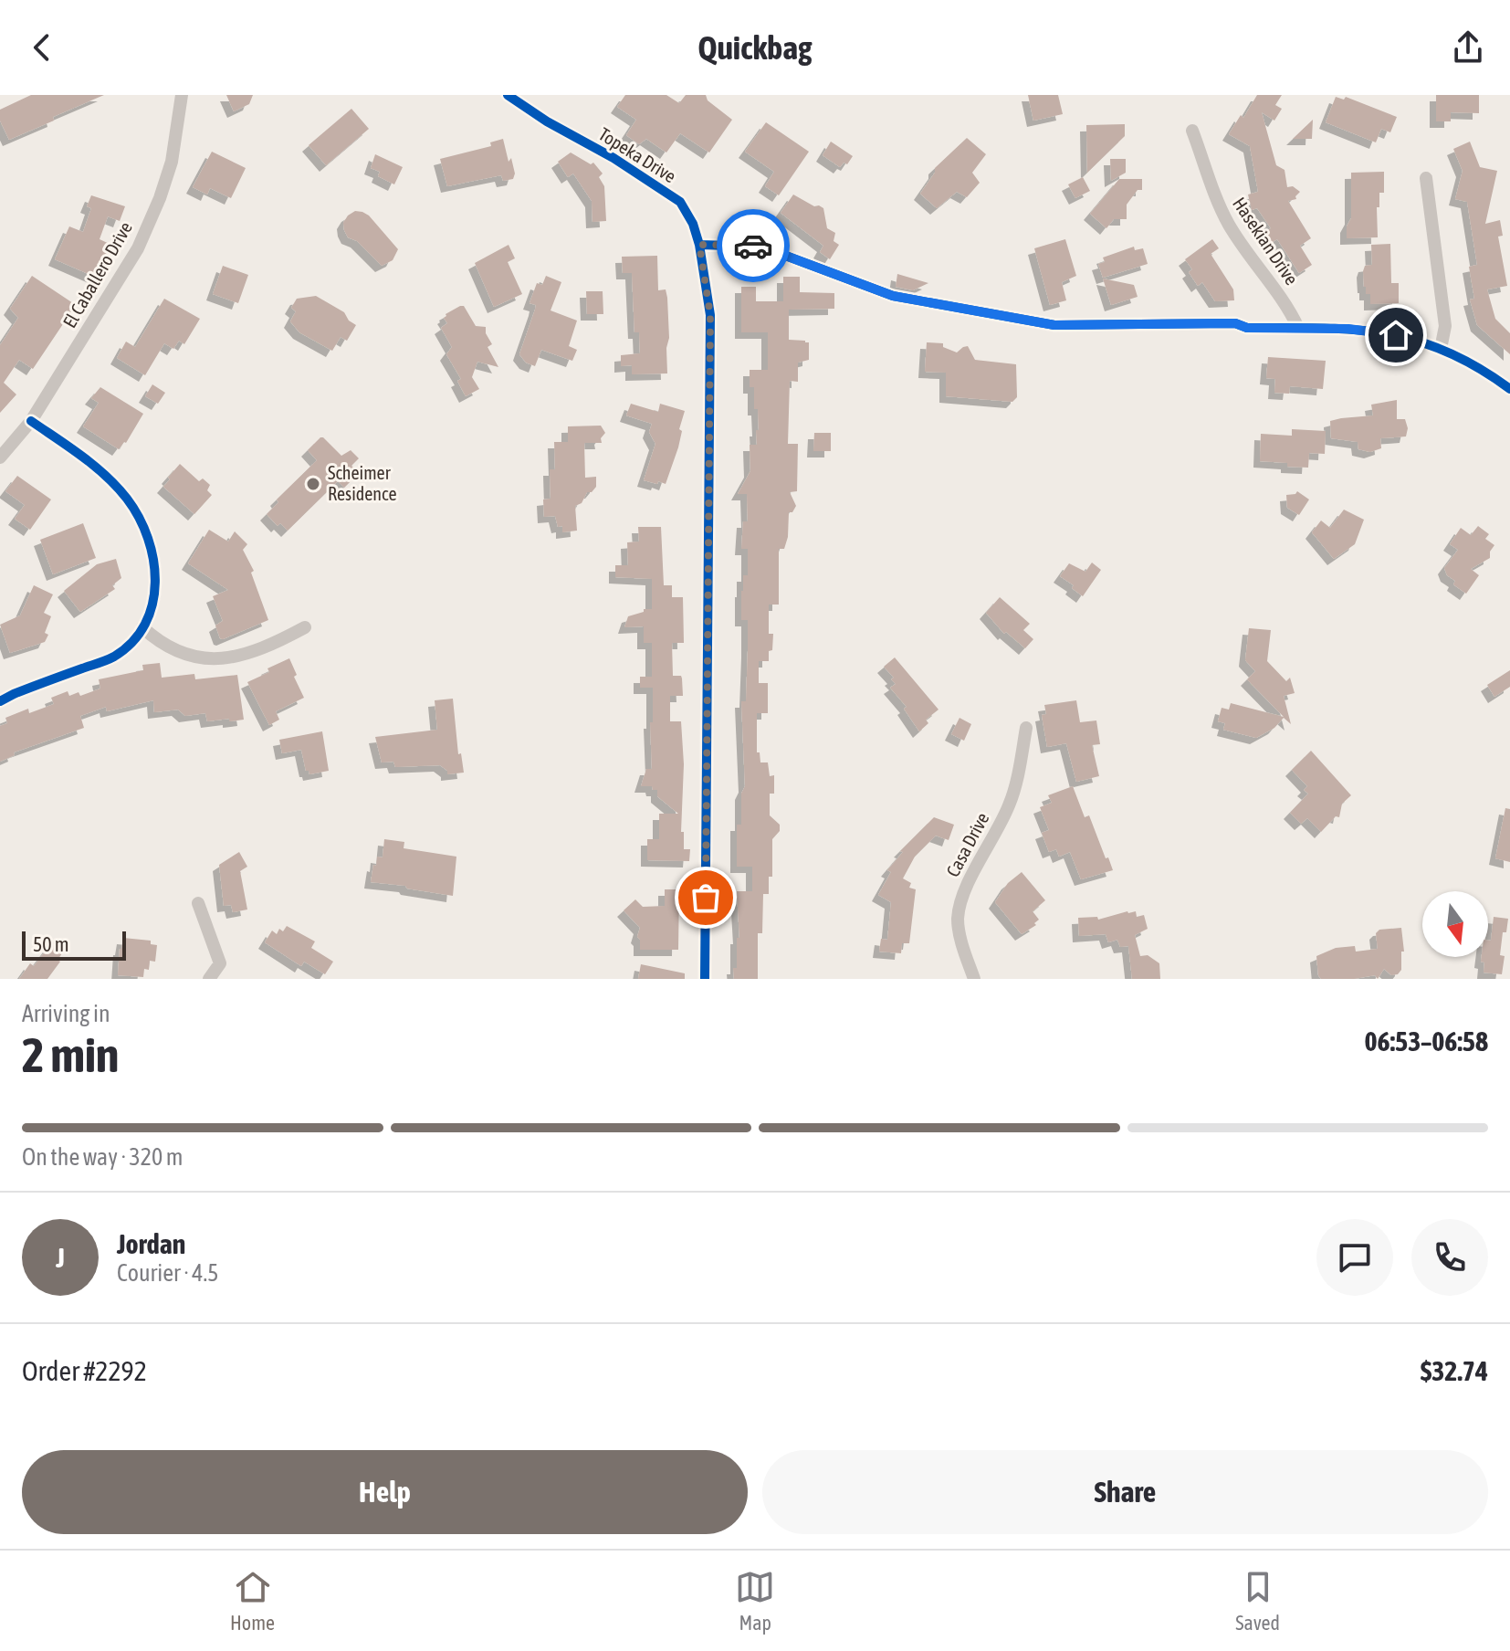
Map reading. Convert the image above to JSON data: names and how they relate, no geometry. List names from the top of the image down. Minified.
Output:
{"streets":{"street":["Topeka Drive","Hasekian Drive","El Caballero Drive","Casa Drive"]},"places":["Scheimer Residence"],"scale_bar":"50 m","north":"bottom","page":{"header":"Quickbag","scale":"50 m","heading":["2 min","Arriving in","06:53–06:58"],"panel":["Jordan","Courier · 4.5","Order #2292","$32.74"],"bar":"On the way · 320 m","round":"J","buttons":["Help","Share"],"tabs":["Home","Map","Saved"]}}
